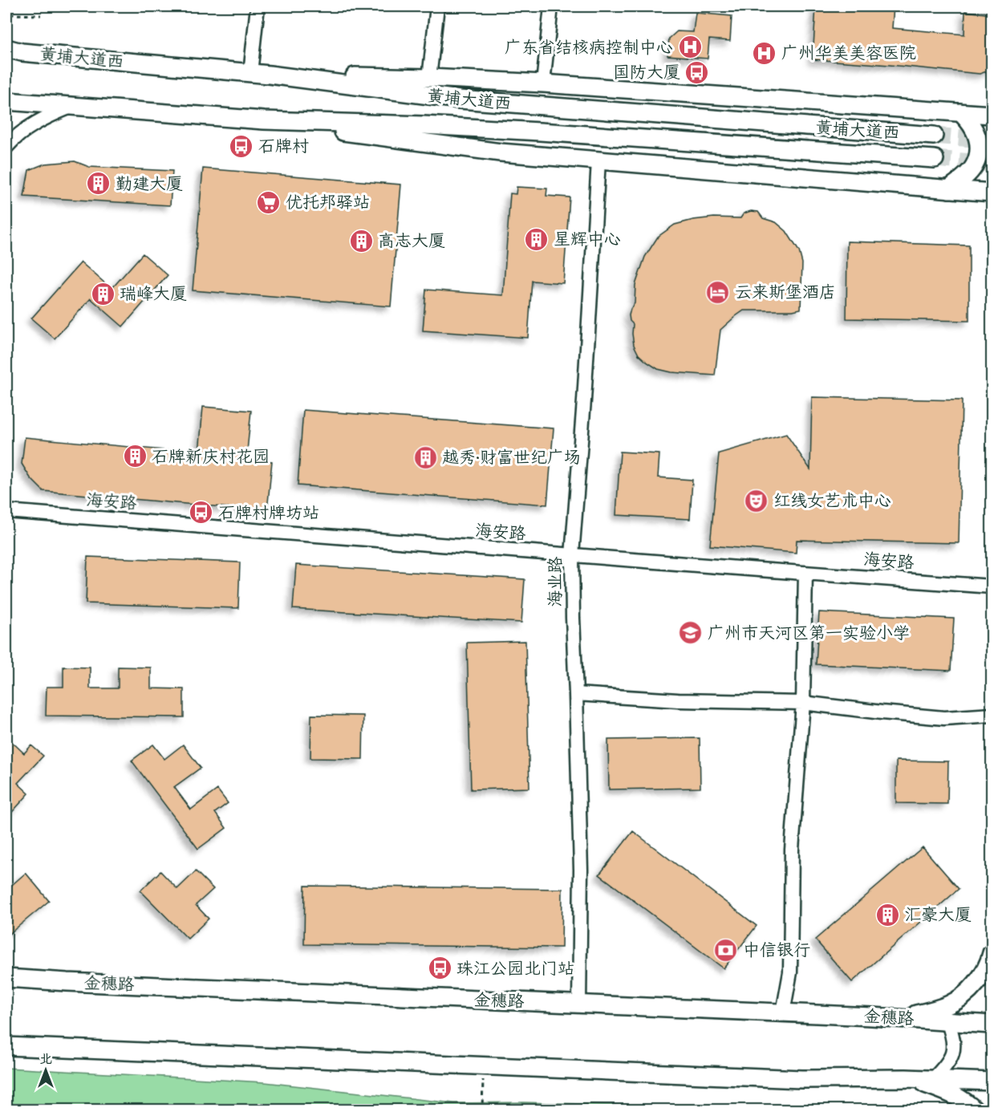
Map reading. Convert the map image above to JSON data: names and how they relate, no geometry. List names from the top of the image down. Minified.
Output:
{"streets":{"main road":["黄埔大道西","金穗路"],"street":["海安路","海业路"]},"crossings":[["海安路","海业路"],["海业路","金穗路"]],"places":{"hospital":["广东省结核病控制中心","广州华美美容医院"],"bus stop":["国防大厦","石牌村","石牌村牌坊站","珠江公园北门站"],"building":["勤建大厦","星辉中心","高志大厦","瑞峰大厦","石牌新庆村花园","越秀·财富世纪广场","汇豪大厦"],"supermarket":["优托邦驿站"],"hotel":["云来斯堡酒店"],"theatre":["红线女艺术中心"],"school or university":["广州市天河区第一实验小学"],"bank":["中信银行"]},"north":"top"}
